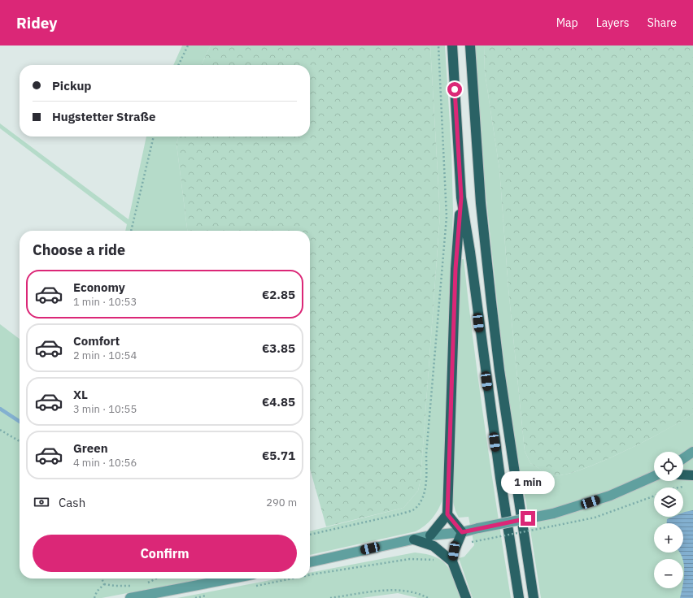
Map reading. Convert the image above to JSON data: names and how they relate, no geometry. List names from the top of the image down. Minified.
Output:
{"page":{"header":"Ridey","nav":["Map","Layers","Share"],"banner":["Pickup","Hugstetter Straße"],"heading":"Choose a ride","list":[{"name":"Economy","note":"1 min · 10:53","value":"€2.85"},{"name":"Comfort","note":"2 min · 10:54","value":"€3.85"},{"name":"XL","note":"3 min · 10:55","value":"€4.85"},{"name":"Green","note":"4 min · 10:56","value":"€5.71"}],"map_buttons":["+","−"],"bubble":"1 min","pay":["Cash","290 m"],"buttons":"Confirm"}}
